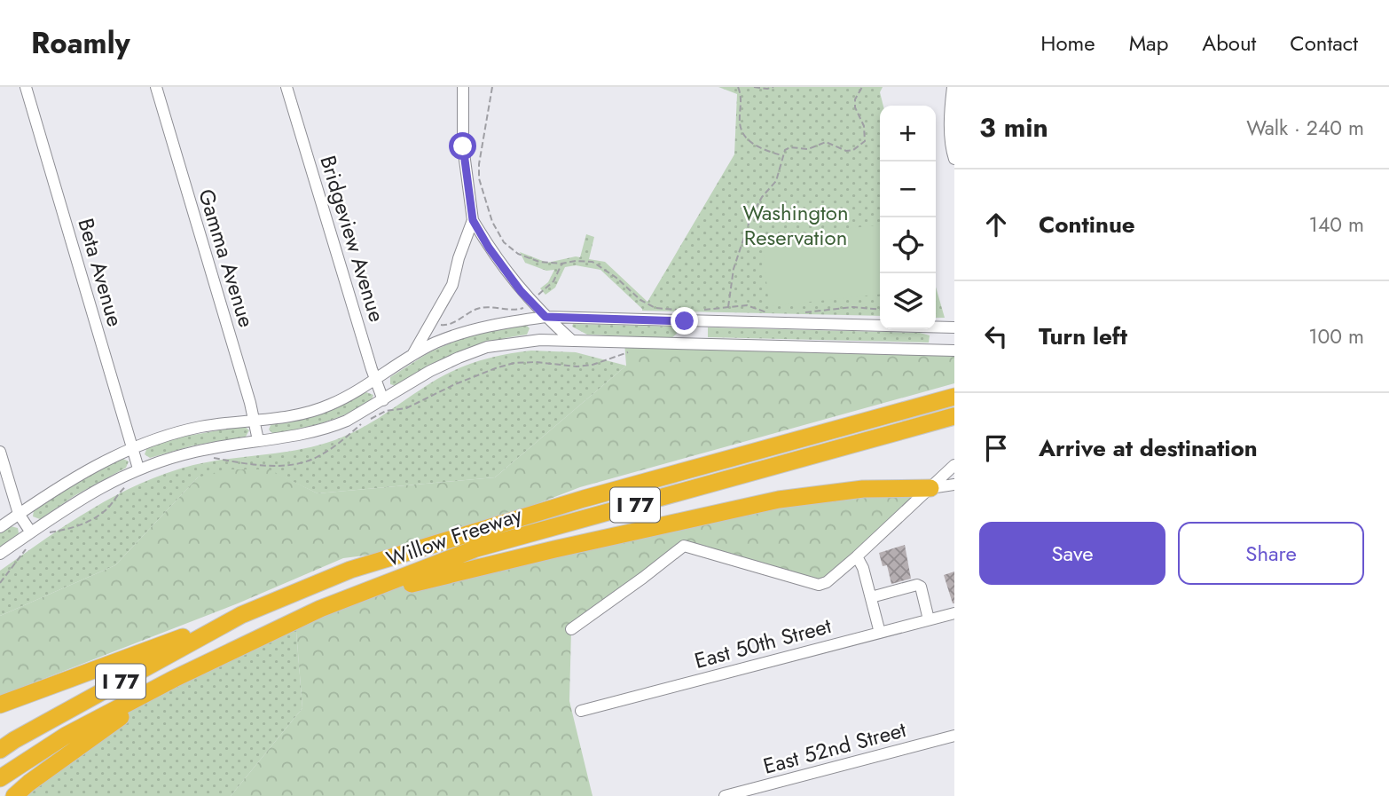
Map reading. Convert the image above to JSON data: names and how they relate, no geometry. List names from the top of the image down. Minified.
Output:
{"streets":{"highway":["I 77","Willow Freeway"],"street":["Bridgeview Avenue","Gamma Avenue","Beta Avenue","East 50th Street","East 52nd Street"]},"parks":["Washington Reservation"],"page":{"header":"Roamly","nav":["Home","Map","About","Contact"],"heading":["3 min","Walk · 240 m"],"map_buttons":["+","−"],"list":[["Continue","140 m"],["Turn left","100 m"],"Arrive at destination"],"buttons":["Save","Share"]}}
